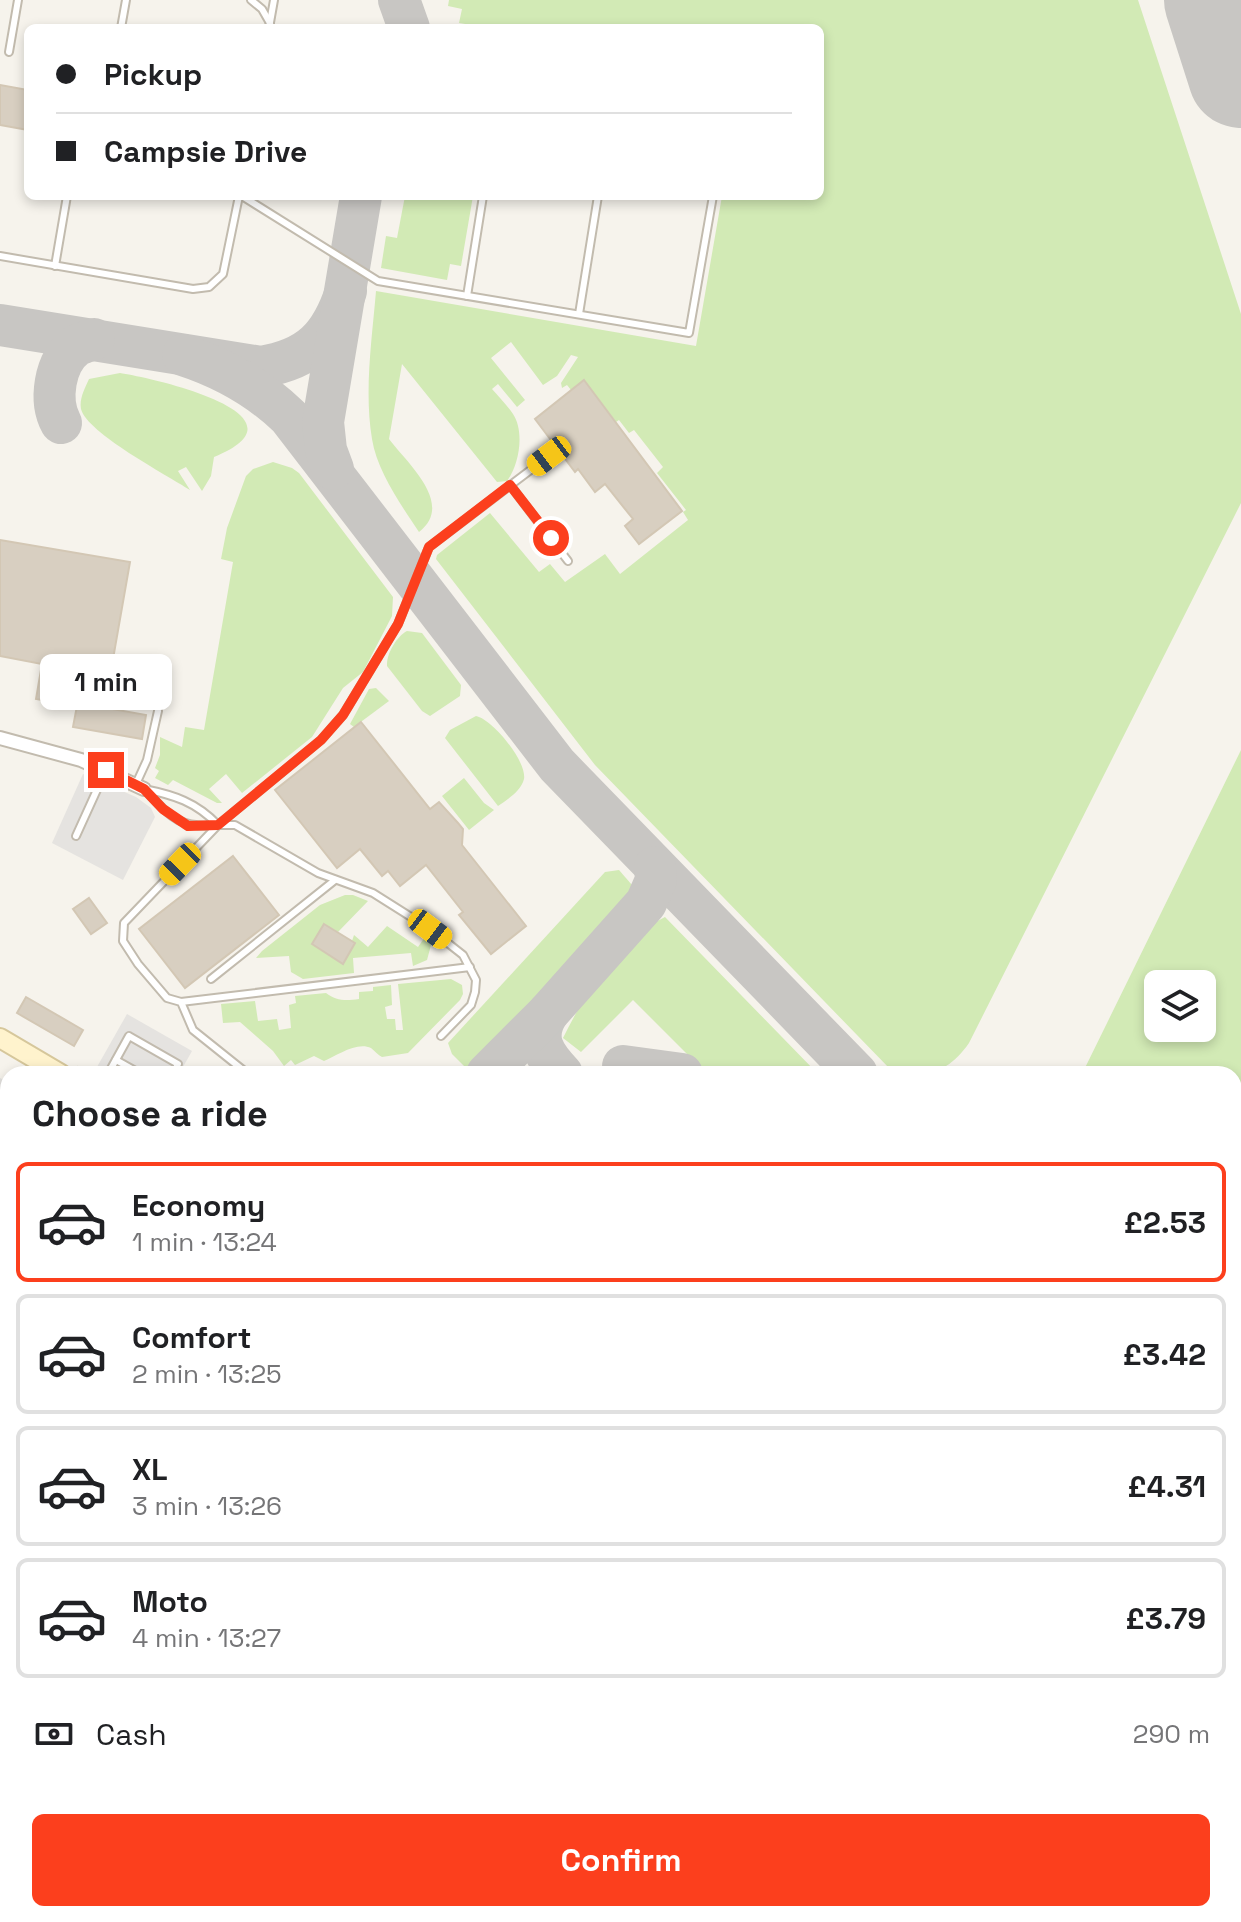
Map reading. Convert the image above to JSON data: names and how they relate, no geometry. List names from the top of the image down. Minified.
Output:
{"page":{"banner":["Pickup","Campsie Drive"],"bubble":"1 min","heading":"Choose a ride","list":[{"name":"Economy","note":"1 min · 13:24","value":"£2.53"},{"name":"Comfort","note":"2 min · 13:25","value":"£3.42"},{"name":"XL","note":"3 min · 13:26","value":"£4.31"},{"name":"Moto","note":"4 min · 13:27","value":"£3.79"}],"pay":["Cash","290 m"],"buttons":"Confirm"}}
